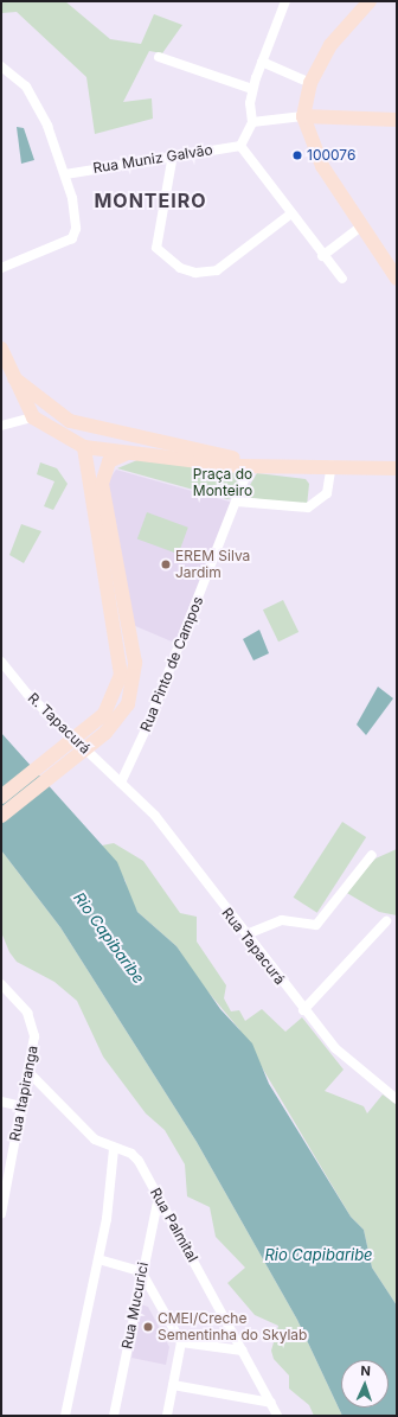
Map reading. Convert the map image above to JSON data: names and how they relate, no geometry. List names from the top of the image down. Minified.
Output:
{"streets":{"street":["Rua Muniz Galvão","Rua Pinto de Campos","R. Tapacurá","Rua Tapacurá","Rua Itapiranga","Rua Palmital","Rua Mucurici"]},"crossings":[["Rua Pinto de Campos","R. Tapacurá"],["Rua Pinto de Campos","Rua Tapacurá"],["R. Tapacurá","Rua Tapacurá"],["Rua Itapiranga","Rua Palmital"],["Rua Palmital","Rua Mucurici"]],"districts":["MONTEIRO"],"water":["Rio Capibaribe"],"parks":["Praça do Monteiro"],"places":["100076","EREM Silva Jardim","CMEI/Creche Sementinha do Skylab"],"north":"top"}
